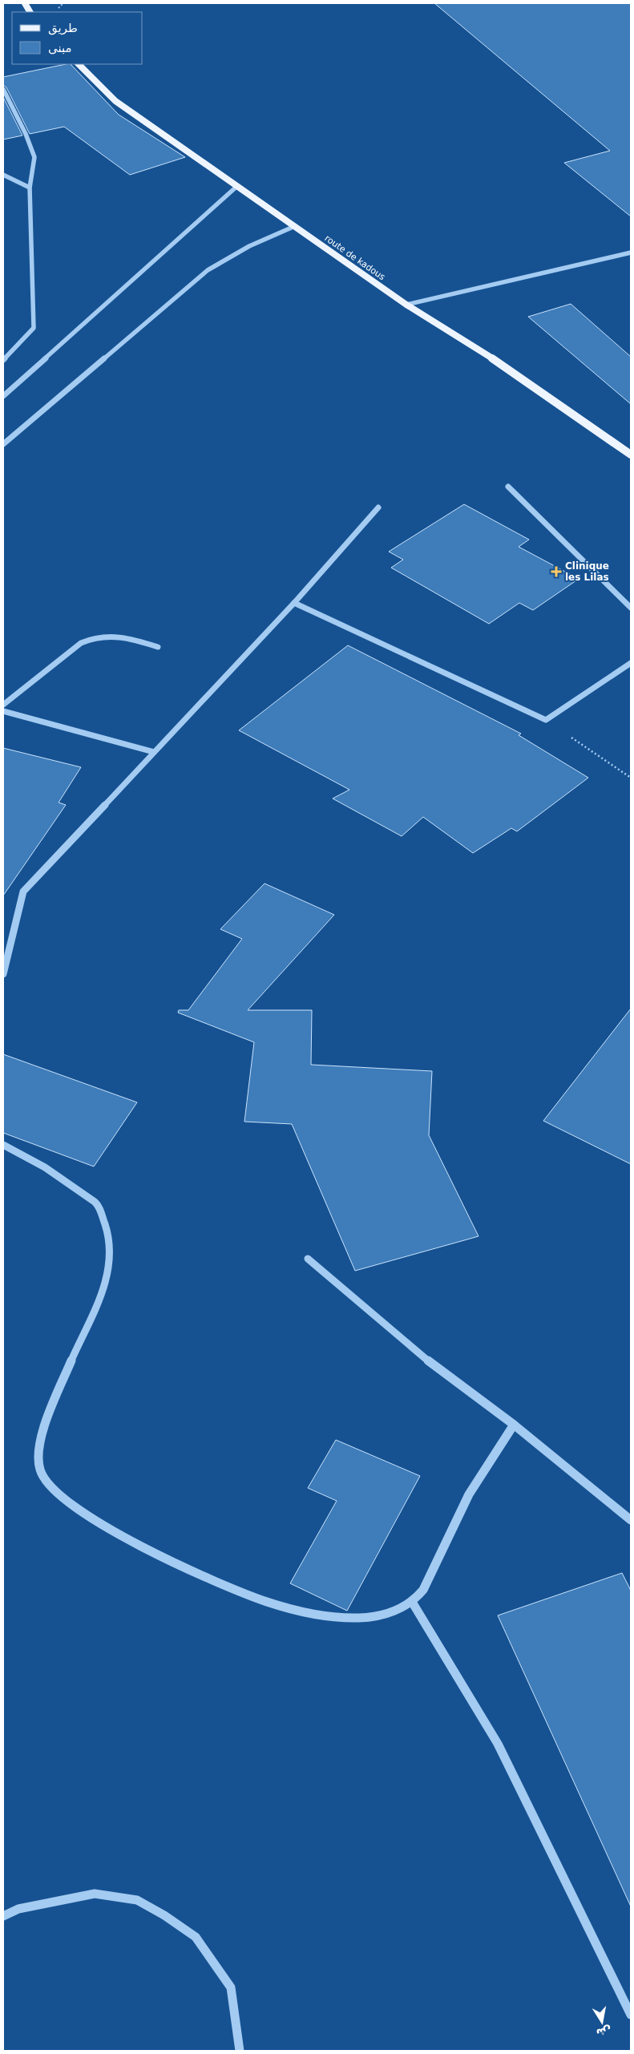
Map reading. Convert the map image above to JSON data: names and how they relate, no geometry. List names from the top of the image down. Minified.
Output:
{"streets":{"main road":["route de kadous"]},"places":{"health":["Clinique les Lilas"]},"legend":["طريق","مبنى"],"north":"bottom"}
